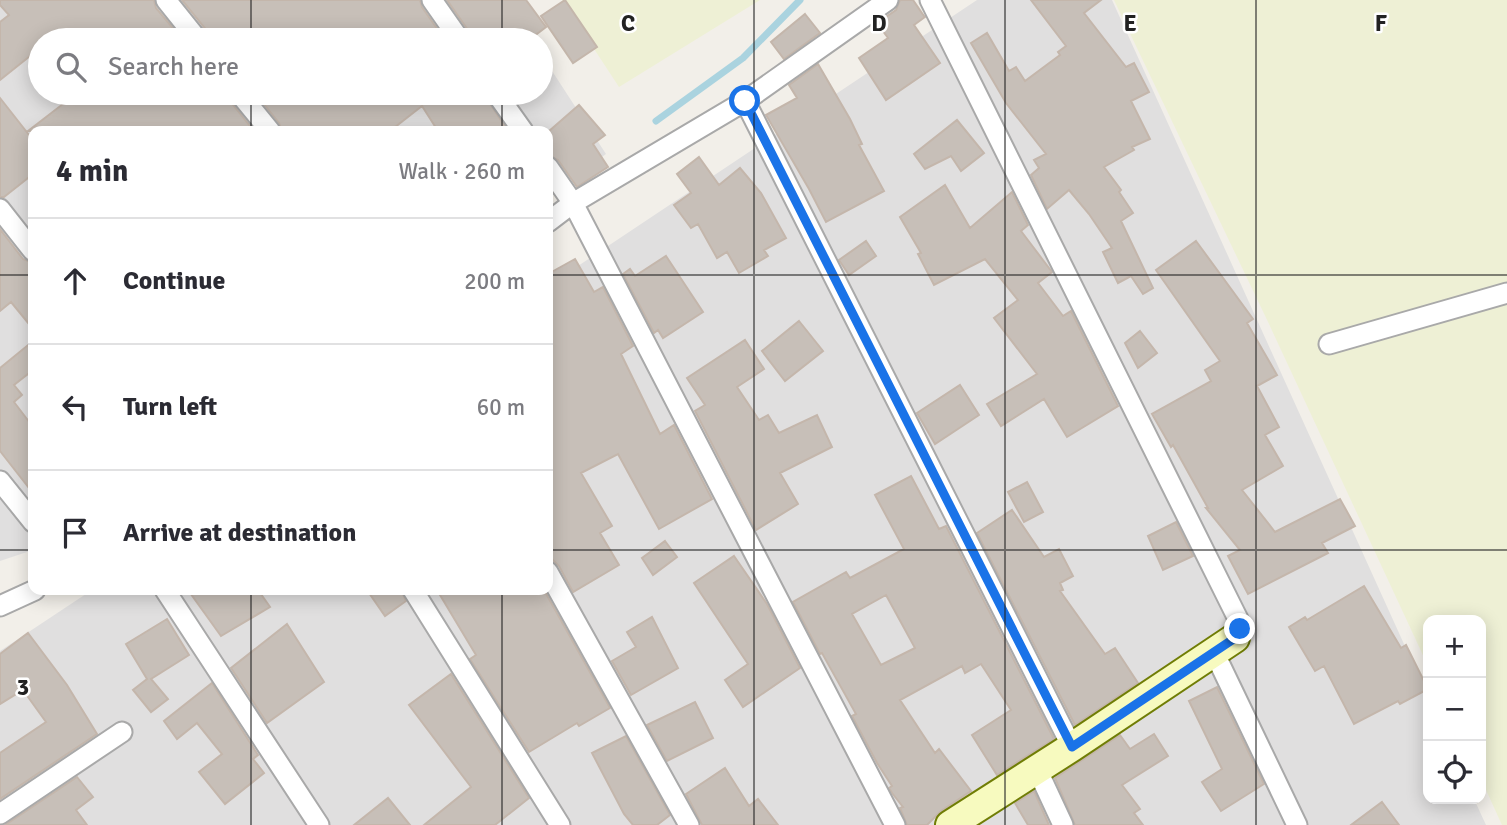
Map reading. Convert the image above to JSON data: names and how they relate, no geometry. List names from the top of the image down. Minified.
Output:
{"page":{"search":"Search here","heading":["4 min","Walk · 260 m"],"list":[["Continue","200 m"],["Turn left","60 m"],"Arrive at destination"],"map_buttons":["+","−"]},"grid":{"columns":["C","D","E","F"],"rows":["3"]}}
